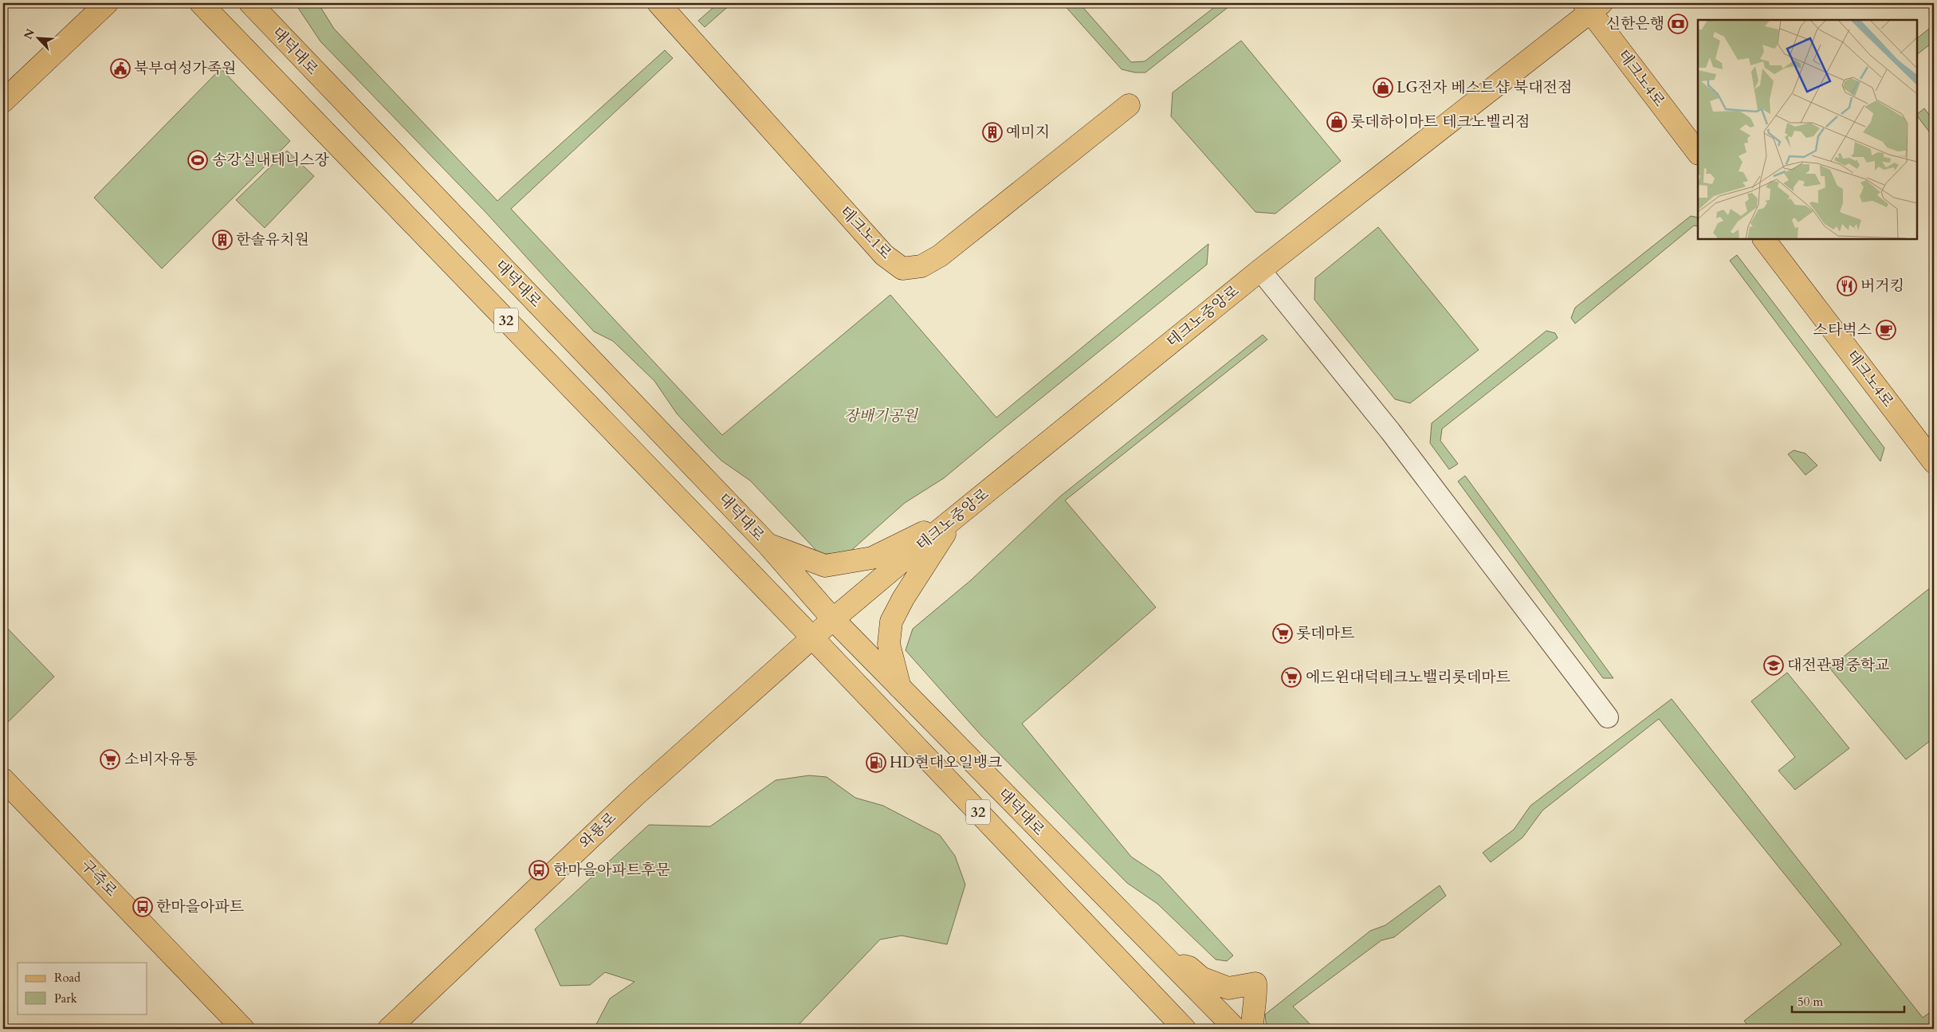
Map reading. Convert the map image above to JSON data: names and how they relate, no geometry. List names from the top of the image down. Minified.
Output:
{"streets":{"main road":["대덕대로","테크노4로","테크노1로","테크노중앙로","32","와룡로","구즉로"]},"crossings":[["대덕대로","테크노중앙로"],["대덕대로","와룡로"],["테크노4로","테크노중앙로"],["테크노중앙로","와룡로"]],"parks":["장배기공원"],"places":{"bank":["신한은행"],"public building":["북부여성가족원"],"shop":["LG전자 베스트샵 북대전점","롯데하이마트 테크노벨리점"],"building":["예미지","한솔유치원"],"sports":["송강실내테니스장"],"restaurant":["버거킹"],"cafe":["스타벅스"],"supermarket":["롯데마트","에드윈대덕테크노밸리롯데마트","소비자유통"],"school or university":["대전관평중학교"],"fuel station":["HD현대오일뱅크"],"bus stop":["한마을아파트후문","한마을아파트"]},"legend":["Road","Park"],"scale_bar":"50 m","north":"top left"}
